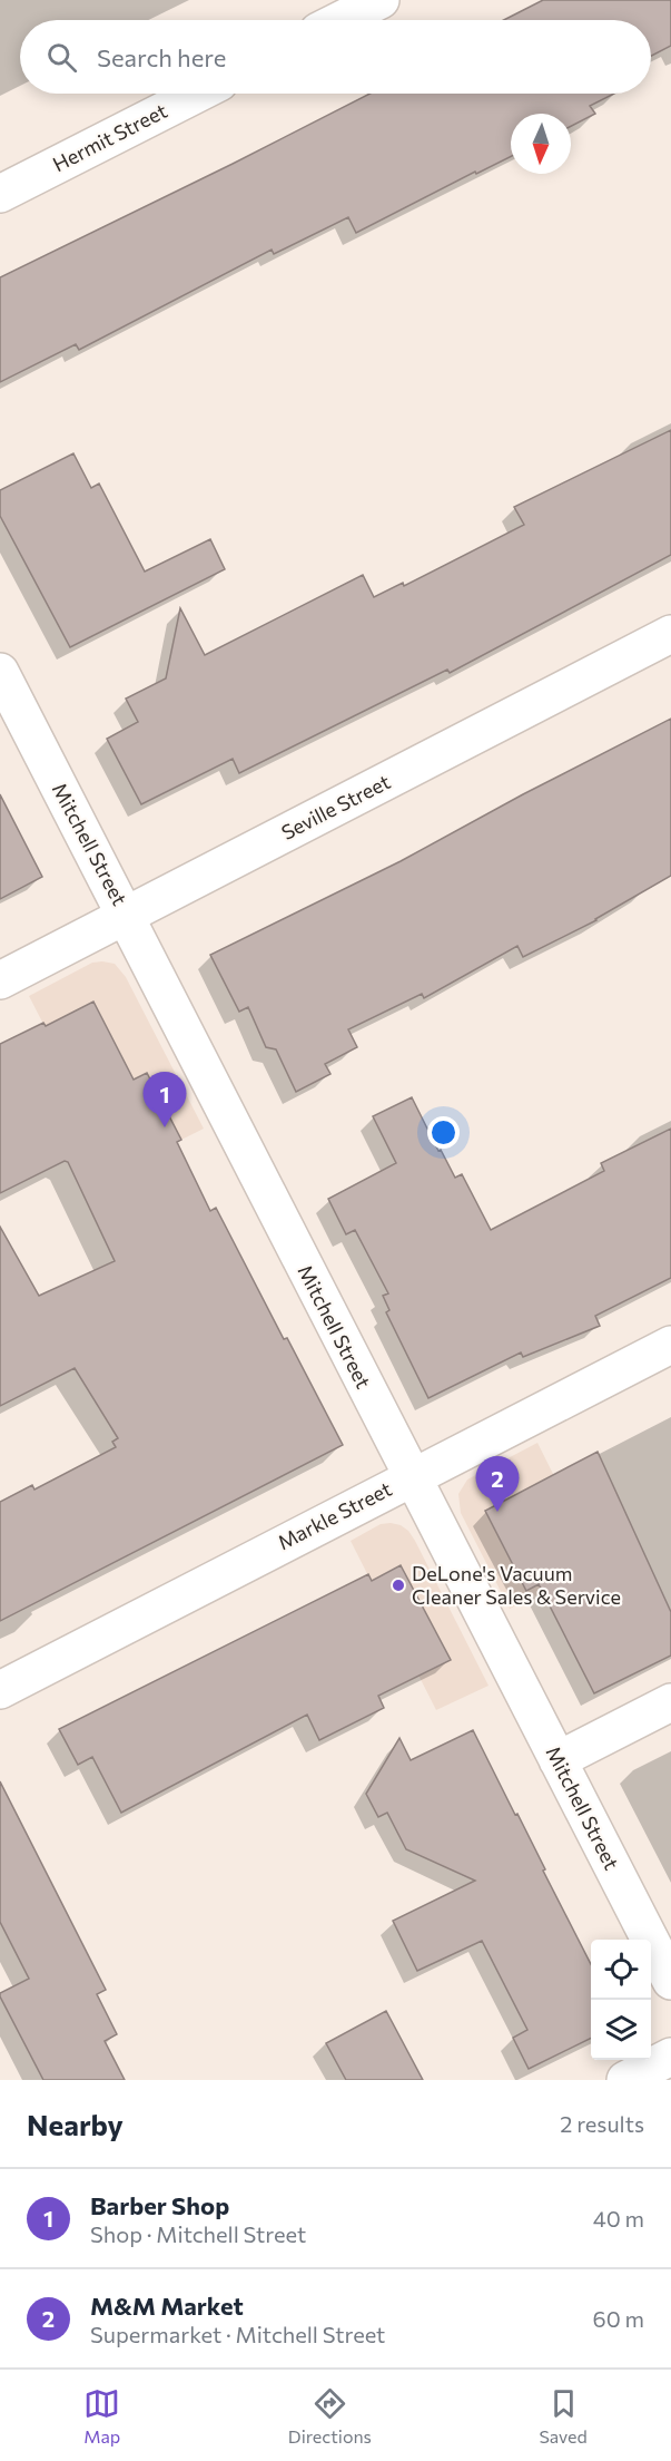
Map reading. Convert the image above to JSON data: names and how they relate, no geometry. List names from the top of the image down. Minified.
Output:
{"streets":{"street":["Hermit Street","Seville Street","Mitchell Street","Markle Street"]},"crossings":[["Seville Street","Mitchell Street"],["Mitchell Street","Markle Street"]],"places":["DeLone's Vacuum Cleaner Sales & Service"],"north":"bottom","page":{"search":"Search here","pins":["1","2"],"heading":["Nearby","2 results"],"list":[{"mark":"1","name":"Barber Shop","note":"Shop · Mitchell Street","value":"40 m"},{"mark":"2","name":"M&M Market","note":"Supermarket · Mitchell Street","value":"60 m"}],"nav":["Map","Directions","Saved"]}}
